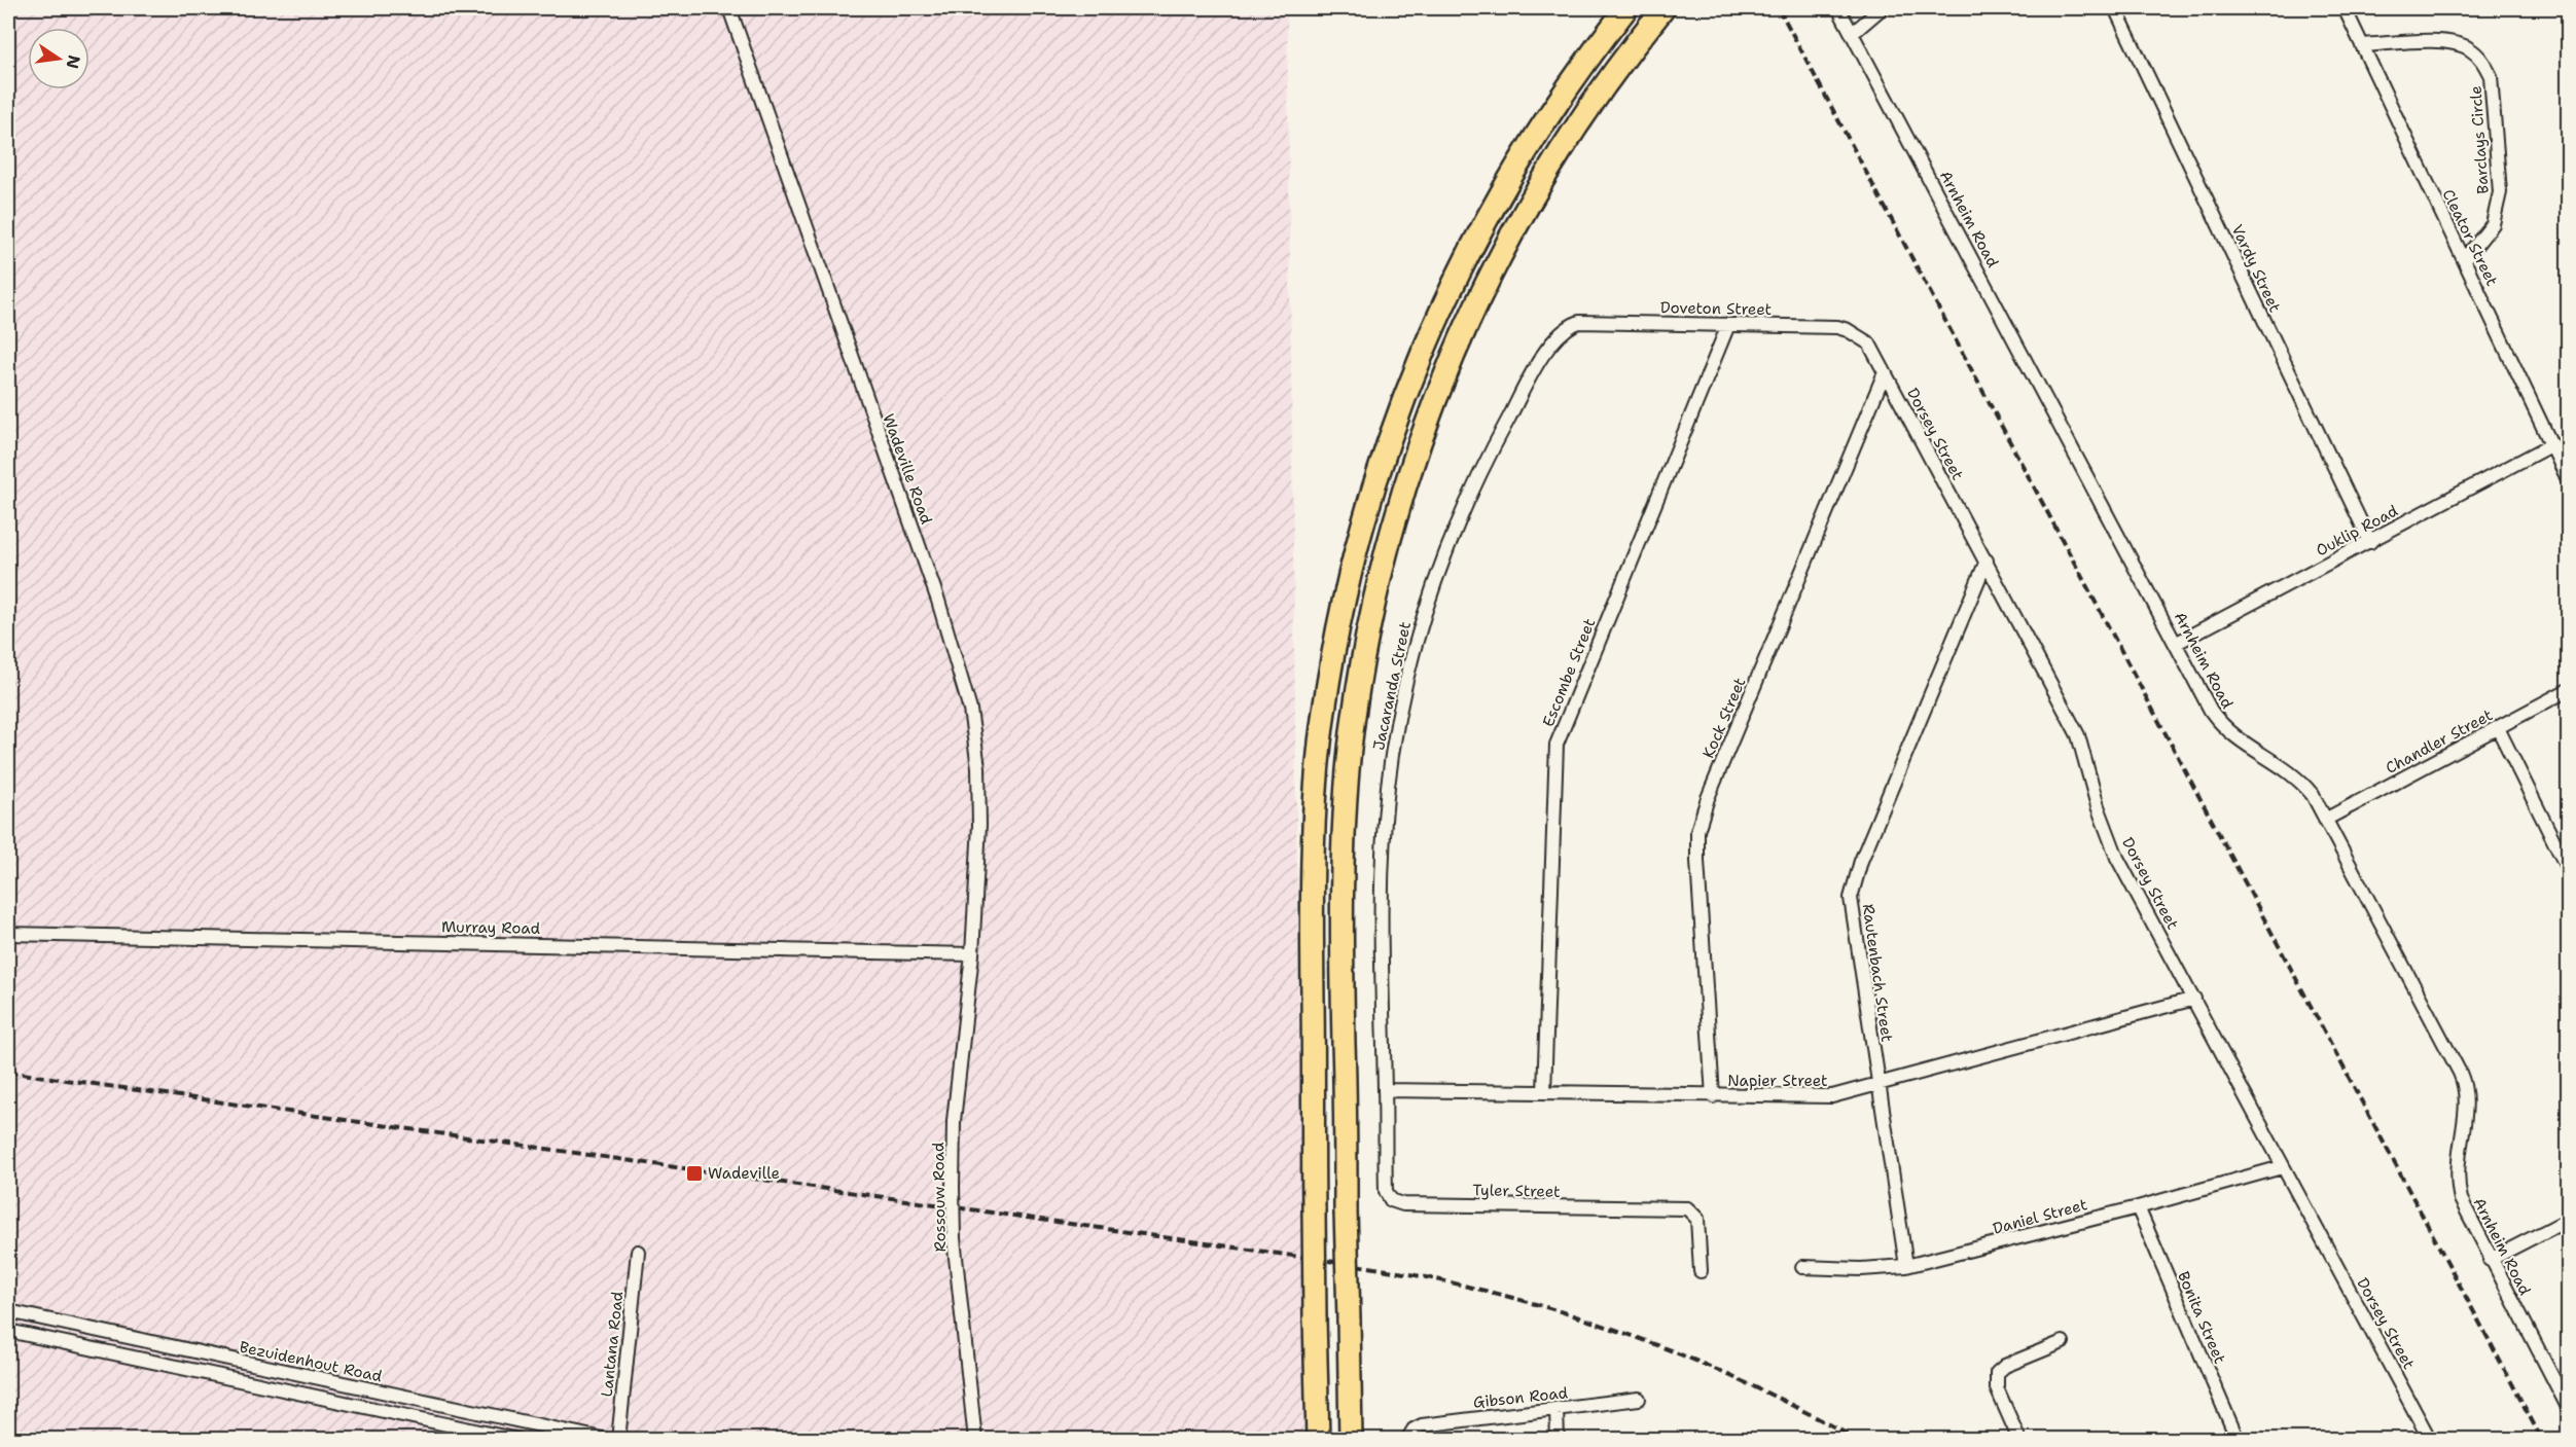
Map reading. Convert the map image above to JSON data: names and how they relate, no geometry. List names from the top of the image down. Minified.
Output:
{"streets":{"street":["Barclays Circle","Arnheim Road","Cleator Street","Vardy Street","Doveton Street","Dorsey Street","Wadeville Road","Ouklip Road","Escombe Street","Jacaranda Street","Kock Street","Chandler Street","Murray Road","Rautenbach Street","Napier Street","Tyler Street","Rossouw Road","Daniel Street","Bonita Street","Lantana Road","Bezuidenhout Road","Gibson Road"]},"crossings":[["Barclays Circle","Cleator Street"],["Arnheim Road","Ouklip Road"],["Arnheim Road","Chandler Street"],["Cleator Street","Ouklip Road"],["Vardy Street","Ouklip Road"],["Doveton Street","Dorsey Street"],["Doveton Street","Escombe Street"],["Doveton Street","Jacaranda Street"],["Dorsey Street","Kock Street"],["Dorsey Street","Rautenbach Street"],["Dorsey Street","Napier Street"],["Dorsey Street","Daniel Street"],["Wadeville Road","Murray Road"],["Wadeville Road","Rossouw Road"],["Escombe Street","Napier Street"],["Jacaranda Street","Napier Street"],["Jacaranda Street","Tyler Street"],["Kock Street","Napier Street"],["Murray Road","Rossouw Road"],["Rautenbach Street","Napier Street"],["Rautenbach Street","Daniel Street"],["Napier Street","Tyler Street"],["Daniel Street","Bonita Street"]],"places":{"transit":["Wadeville"]},"north":"right"}
